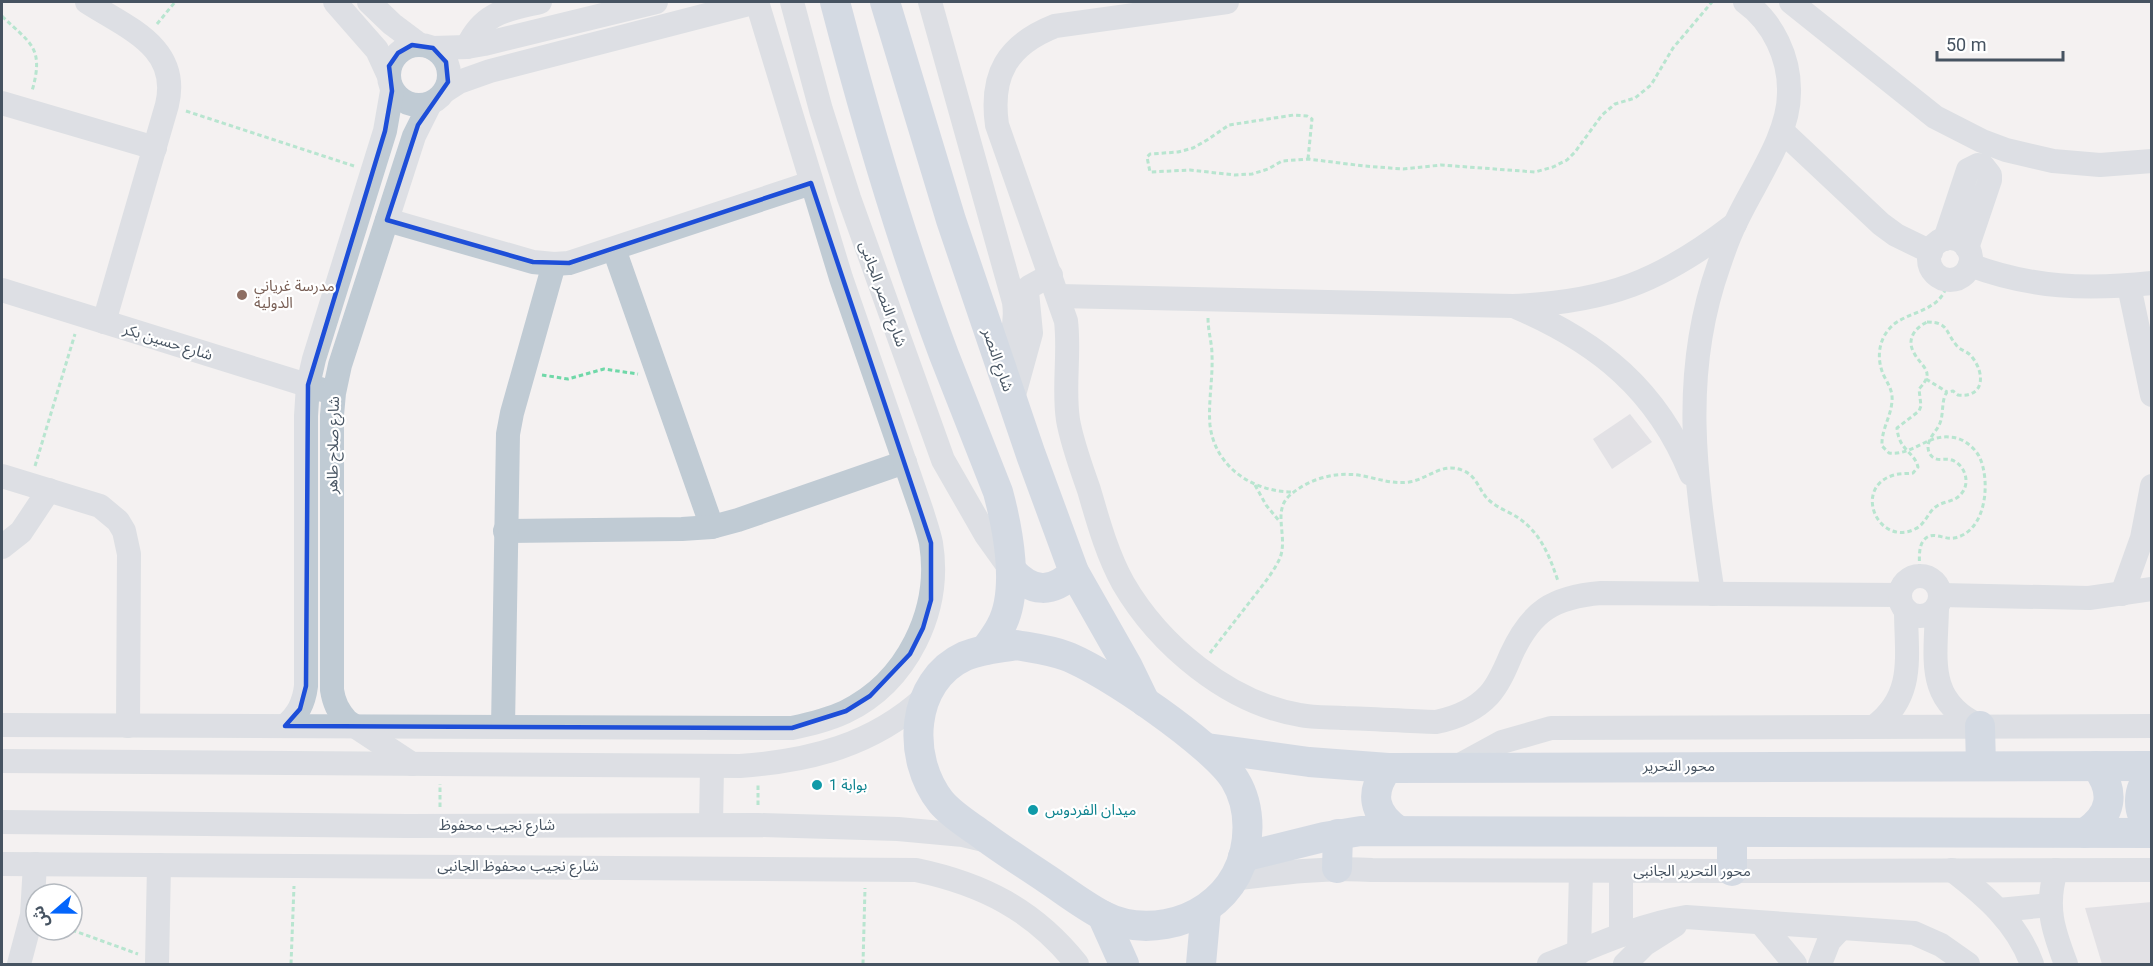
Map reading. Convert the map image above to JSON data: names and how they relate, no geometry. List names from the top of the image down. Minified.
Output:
{"streets":{"main road":["شارع النصر","محور التحرير"],"street":["شارع النصر الجانبى","شارع حسين بكر","شارع صلاح طاهر","شارع نجيب محفوظ","شارع نجيب محفوظ الجانبى","محور التحرير الجانبى"]},"crossings":[["شارع حسين بكر","شارع صلاح طاهر"]],"places":["مدرسة غرياني الدولية","بوابة 1","ميدان الفردوس"],"scale_bar":"50 m","north":"left"}
